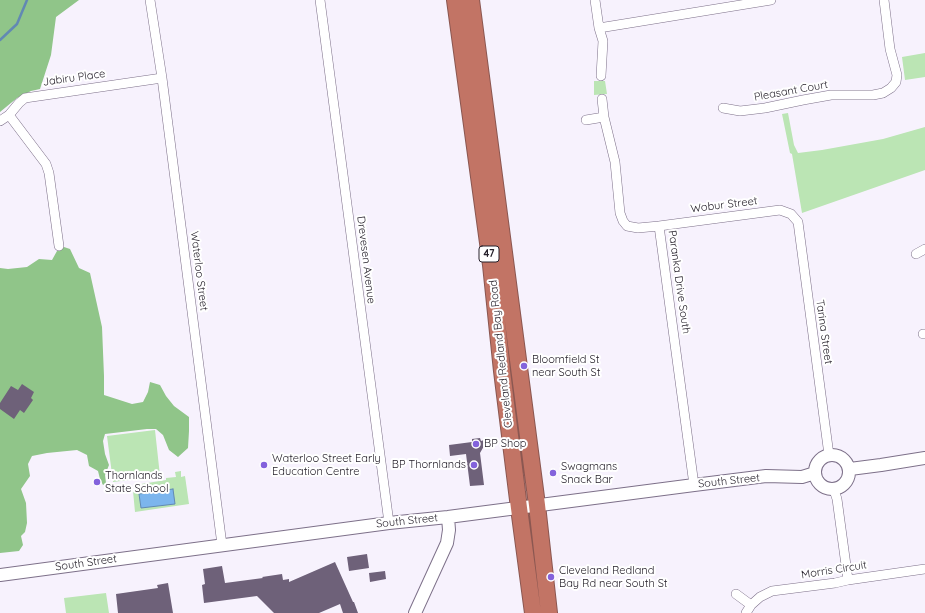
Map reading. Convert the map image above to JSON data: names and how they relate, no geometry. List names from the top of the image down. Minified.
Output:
{"streets":{"highway":["47","Cleveland Redland Bay Road"],"street":["Jabiru Place","Pleasant Court","Wobur Street","Drevesen Avenue","Waterloo Street","Paranka Drive South","Tarina Street","South Street","Morris Circuit"]},"crossings":[["Jabiru Place","Waterloo Street"],["Wobur Street","Paranka Drive South"],["Wobur Street","Tarina Street"],["Drevesen Avenue","South Street"],["Waterloo Street","South Street"],["Paranka Drive South","South Street"],["Tarina Street","South Street"],["Cleveland Redland Bay Road","South Street"]],"places":["Bloomfield St near South St","BP Shop","Waterloo Street Early Education Centre","BP Thornlands","Swagmans Snack Bar","Thornlands State School","Cleveland Redland Bay Rd near South St"]}
